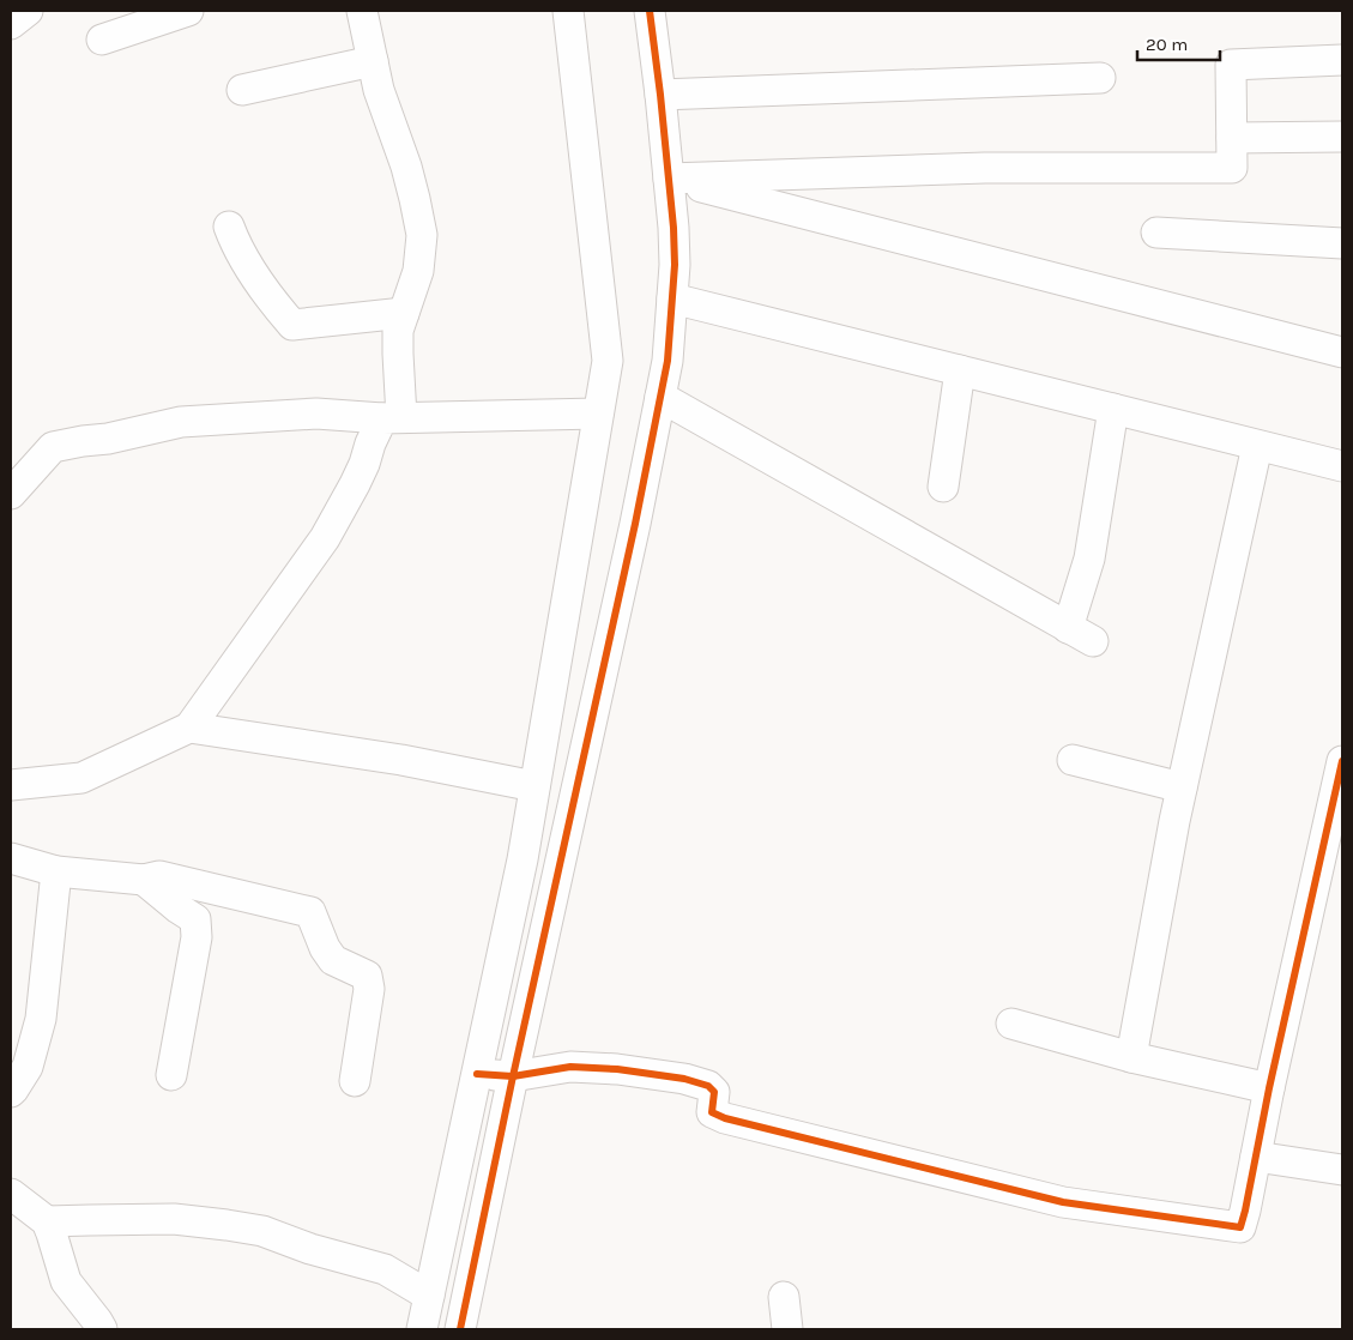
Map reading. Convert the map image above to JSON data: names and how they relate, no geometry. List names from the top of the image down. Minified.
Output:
{"scale_bar":"20 m"}
